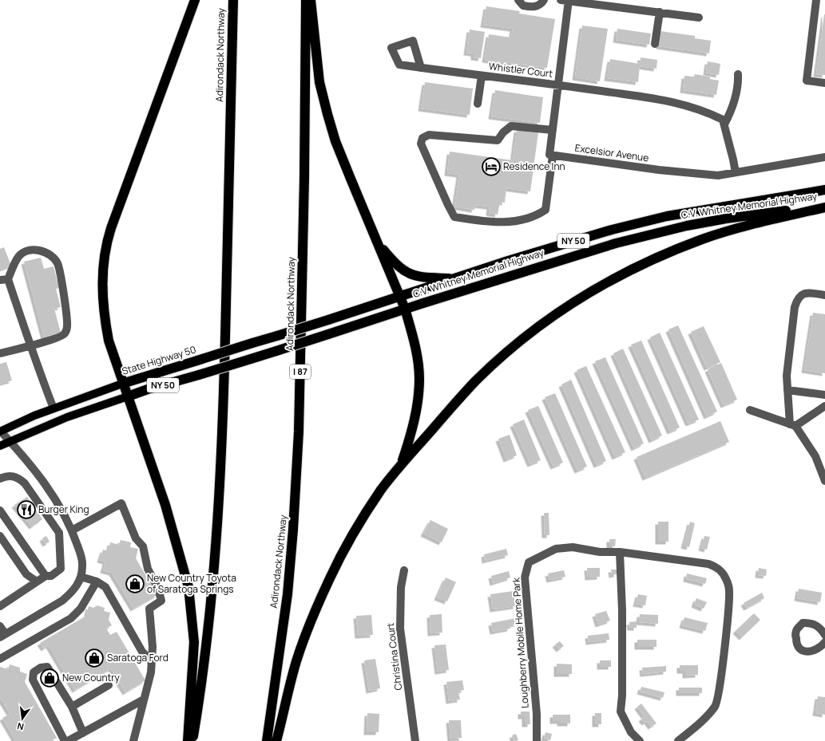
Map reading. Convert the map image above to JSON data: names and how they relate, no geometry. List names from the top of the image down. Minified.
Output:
{"streets":{"highway":["Adirondack Northway","C.V. Whitney Memorial Highway","NY 50","State Highway 50","I 87"],"street":["Whistler Court","Excelsior Avenue","Loughberry Mobile Home Park","Christina Court"]},"crossings":[["C.V. Whitney Memorial Highway","NY 50"],["C.V. Whitney Memorial Highway","State Highway 50"]],"places":{"hotel":["Residence Inn"],"restaurant":["Burger King"],"shop":["New Country Toyota of Saratoga Springs","Saratoga Ford","New Country"]},"north":"bottom"}
